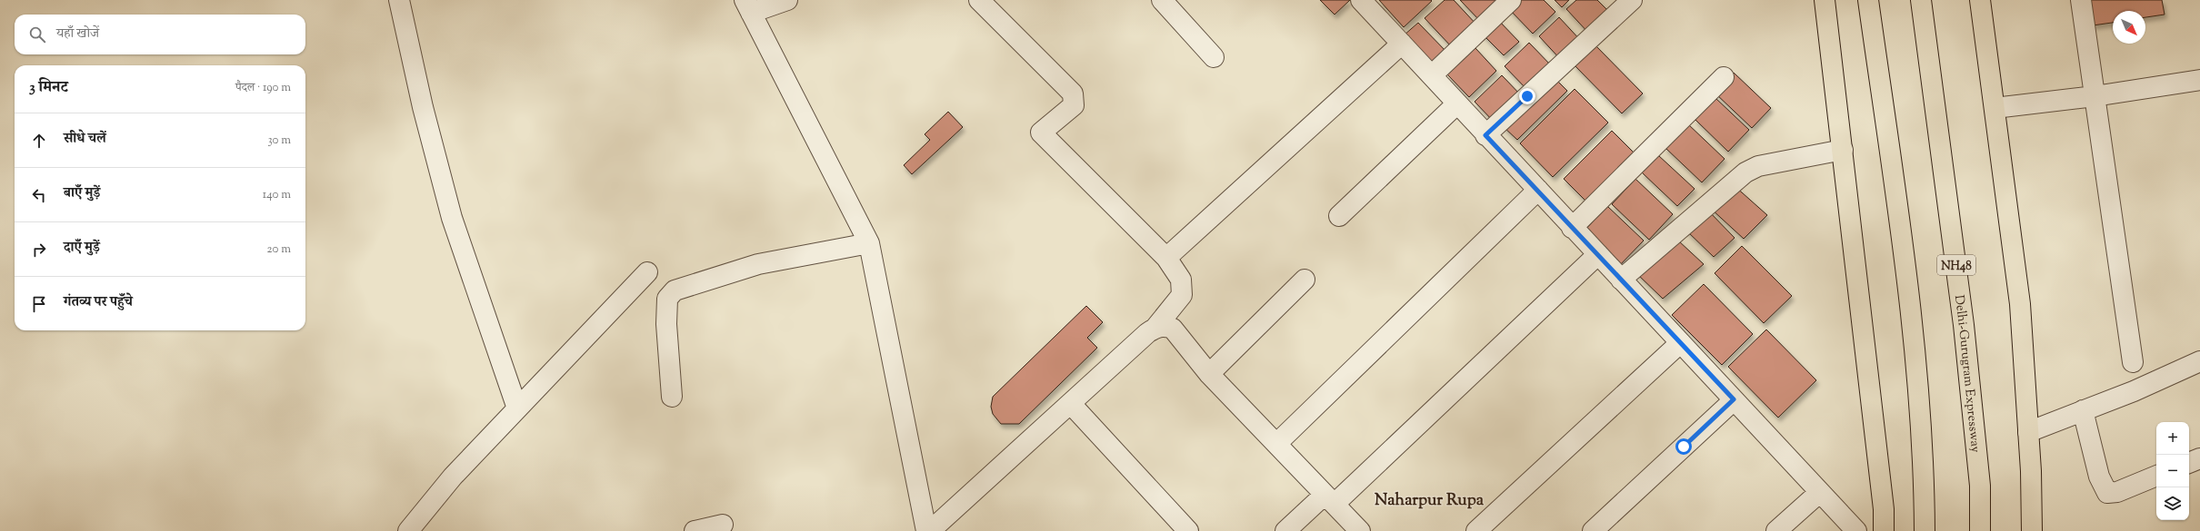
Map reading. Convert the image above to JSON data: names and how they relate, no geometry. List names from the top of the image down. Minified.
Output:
{"streets":{"main road":["NH48","Delhi-Gurugram Expressway"]},"districts":["Naharpur Rupa"],"north":"bottom right","page":{"search":"यहाँ खोजें","heading":["3 मिनट","पैदल · 190 m"],"list":[["सीधे चलें","30 m"],["बाएँ मुड़ें","140 m"],["दाएँ मुड़ें","20 m"],"गंतव्य पर पहुँचे"],"map_buttons":["+","−"]}}
